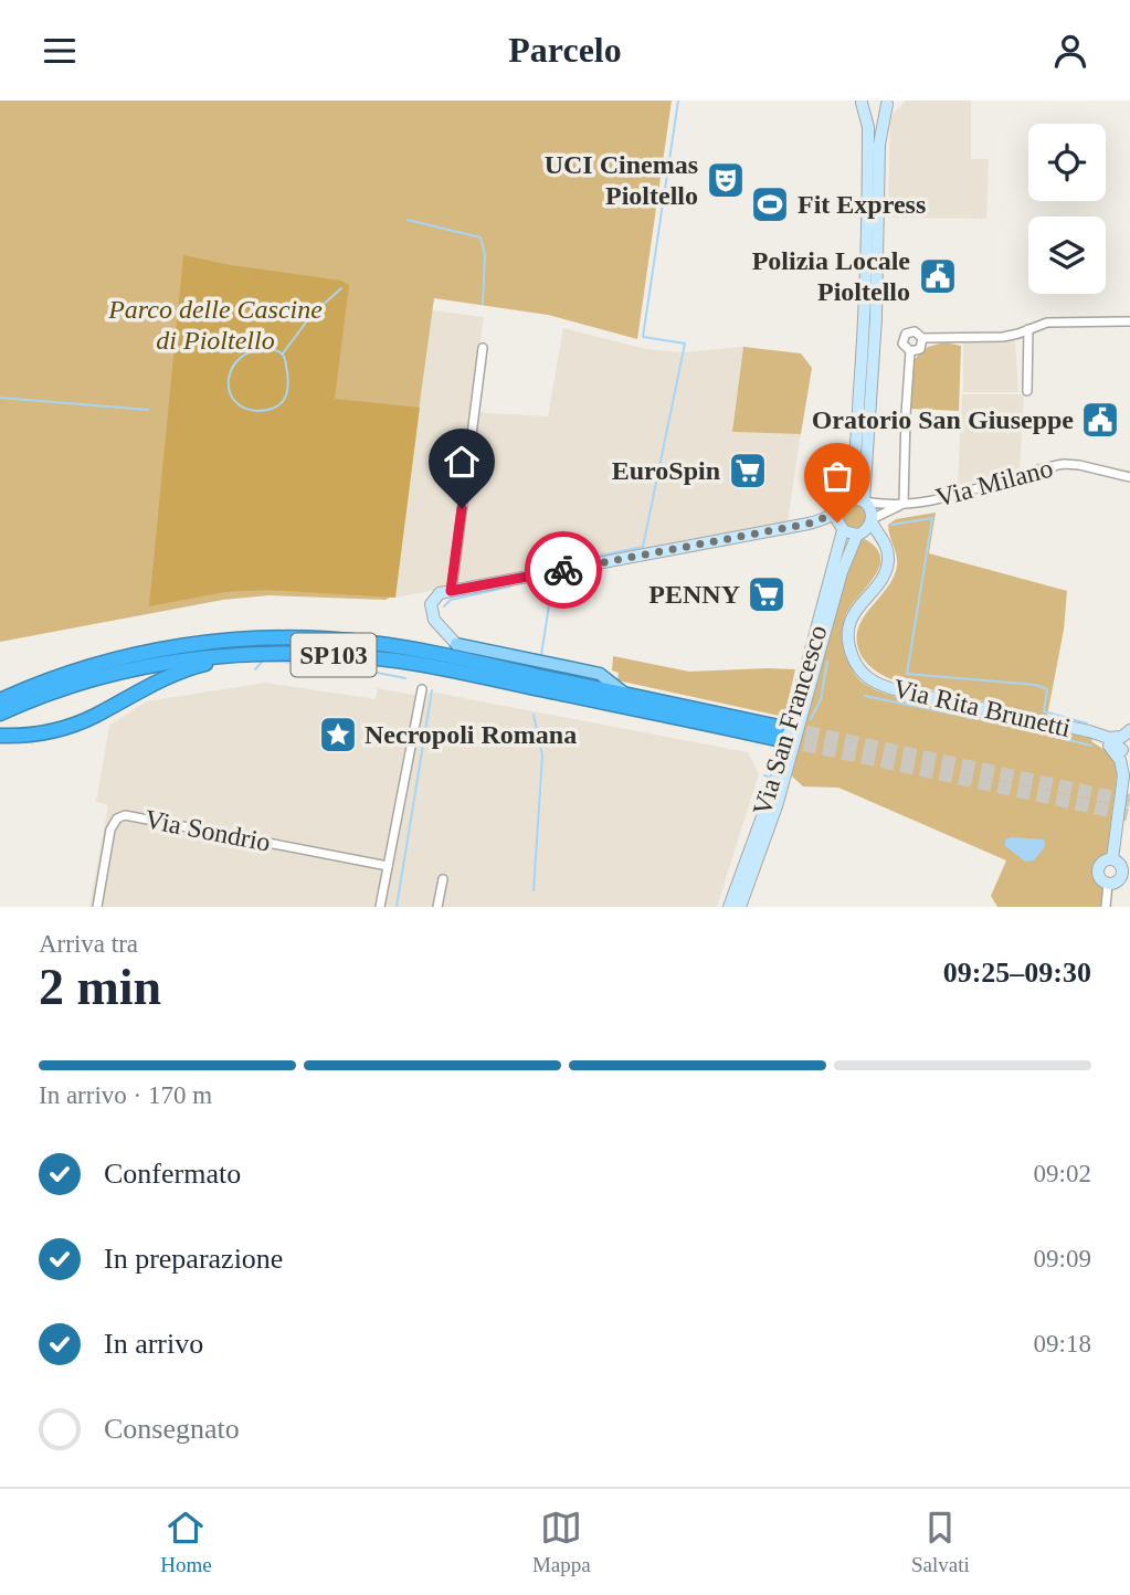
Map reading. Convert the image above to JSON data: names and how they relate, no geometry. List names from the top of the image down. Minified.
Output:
{"streets":{"highway":["SP103"],"street":["Via Milano","Via Rita Brunetti","Via San Francesco","Via Sondrio"]},"crossings":[["Via Milano","Via San Francesco"]],"parks":["Parco delle Cascine di Pioltello"],"places":{"theatre":["UCI Cinemas Pioltello"],"sports":["Fit Express"],"public building":["Polizia Locale Pioltello","Oratorio San Giuseppe"],"supermarket":["EuroSpin","PENNY"],"place":["Necropoli Romana"]},"page":{"header":"Parcelo","heading":["2 min","Arriva tra","09:25–09:30"],"bar":"In arrivo · 170 m","list":[["Confermato","09:02"],["In preparazione","09:09"],["In arrivo","09:18"],"Consegnato"],"tabs":["Home","Mappa","Salvati"]}}
